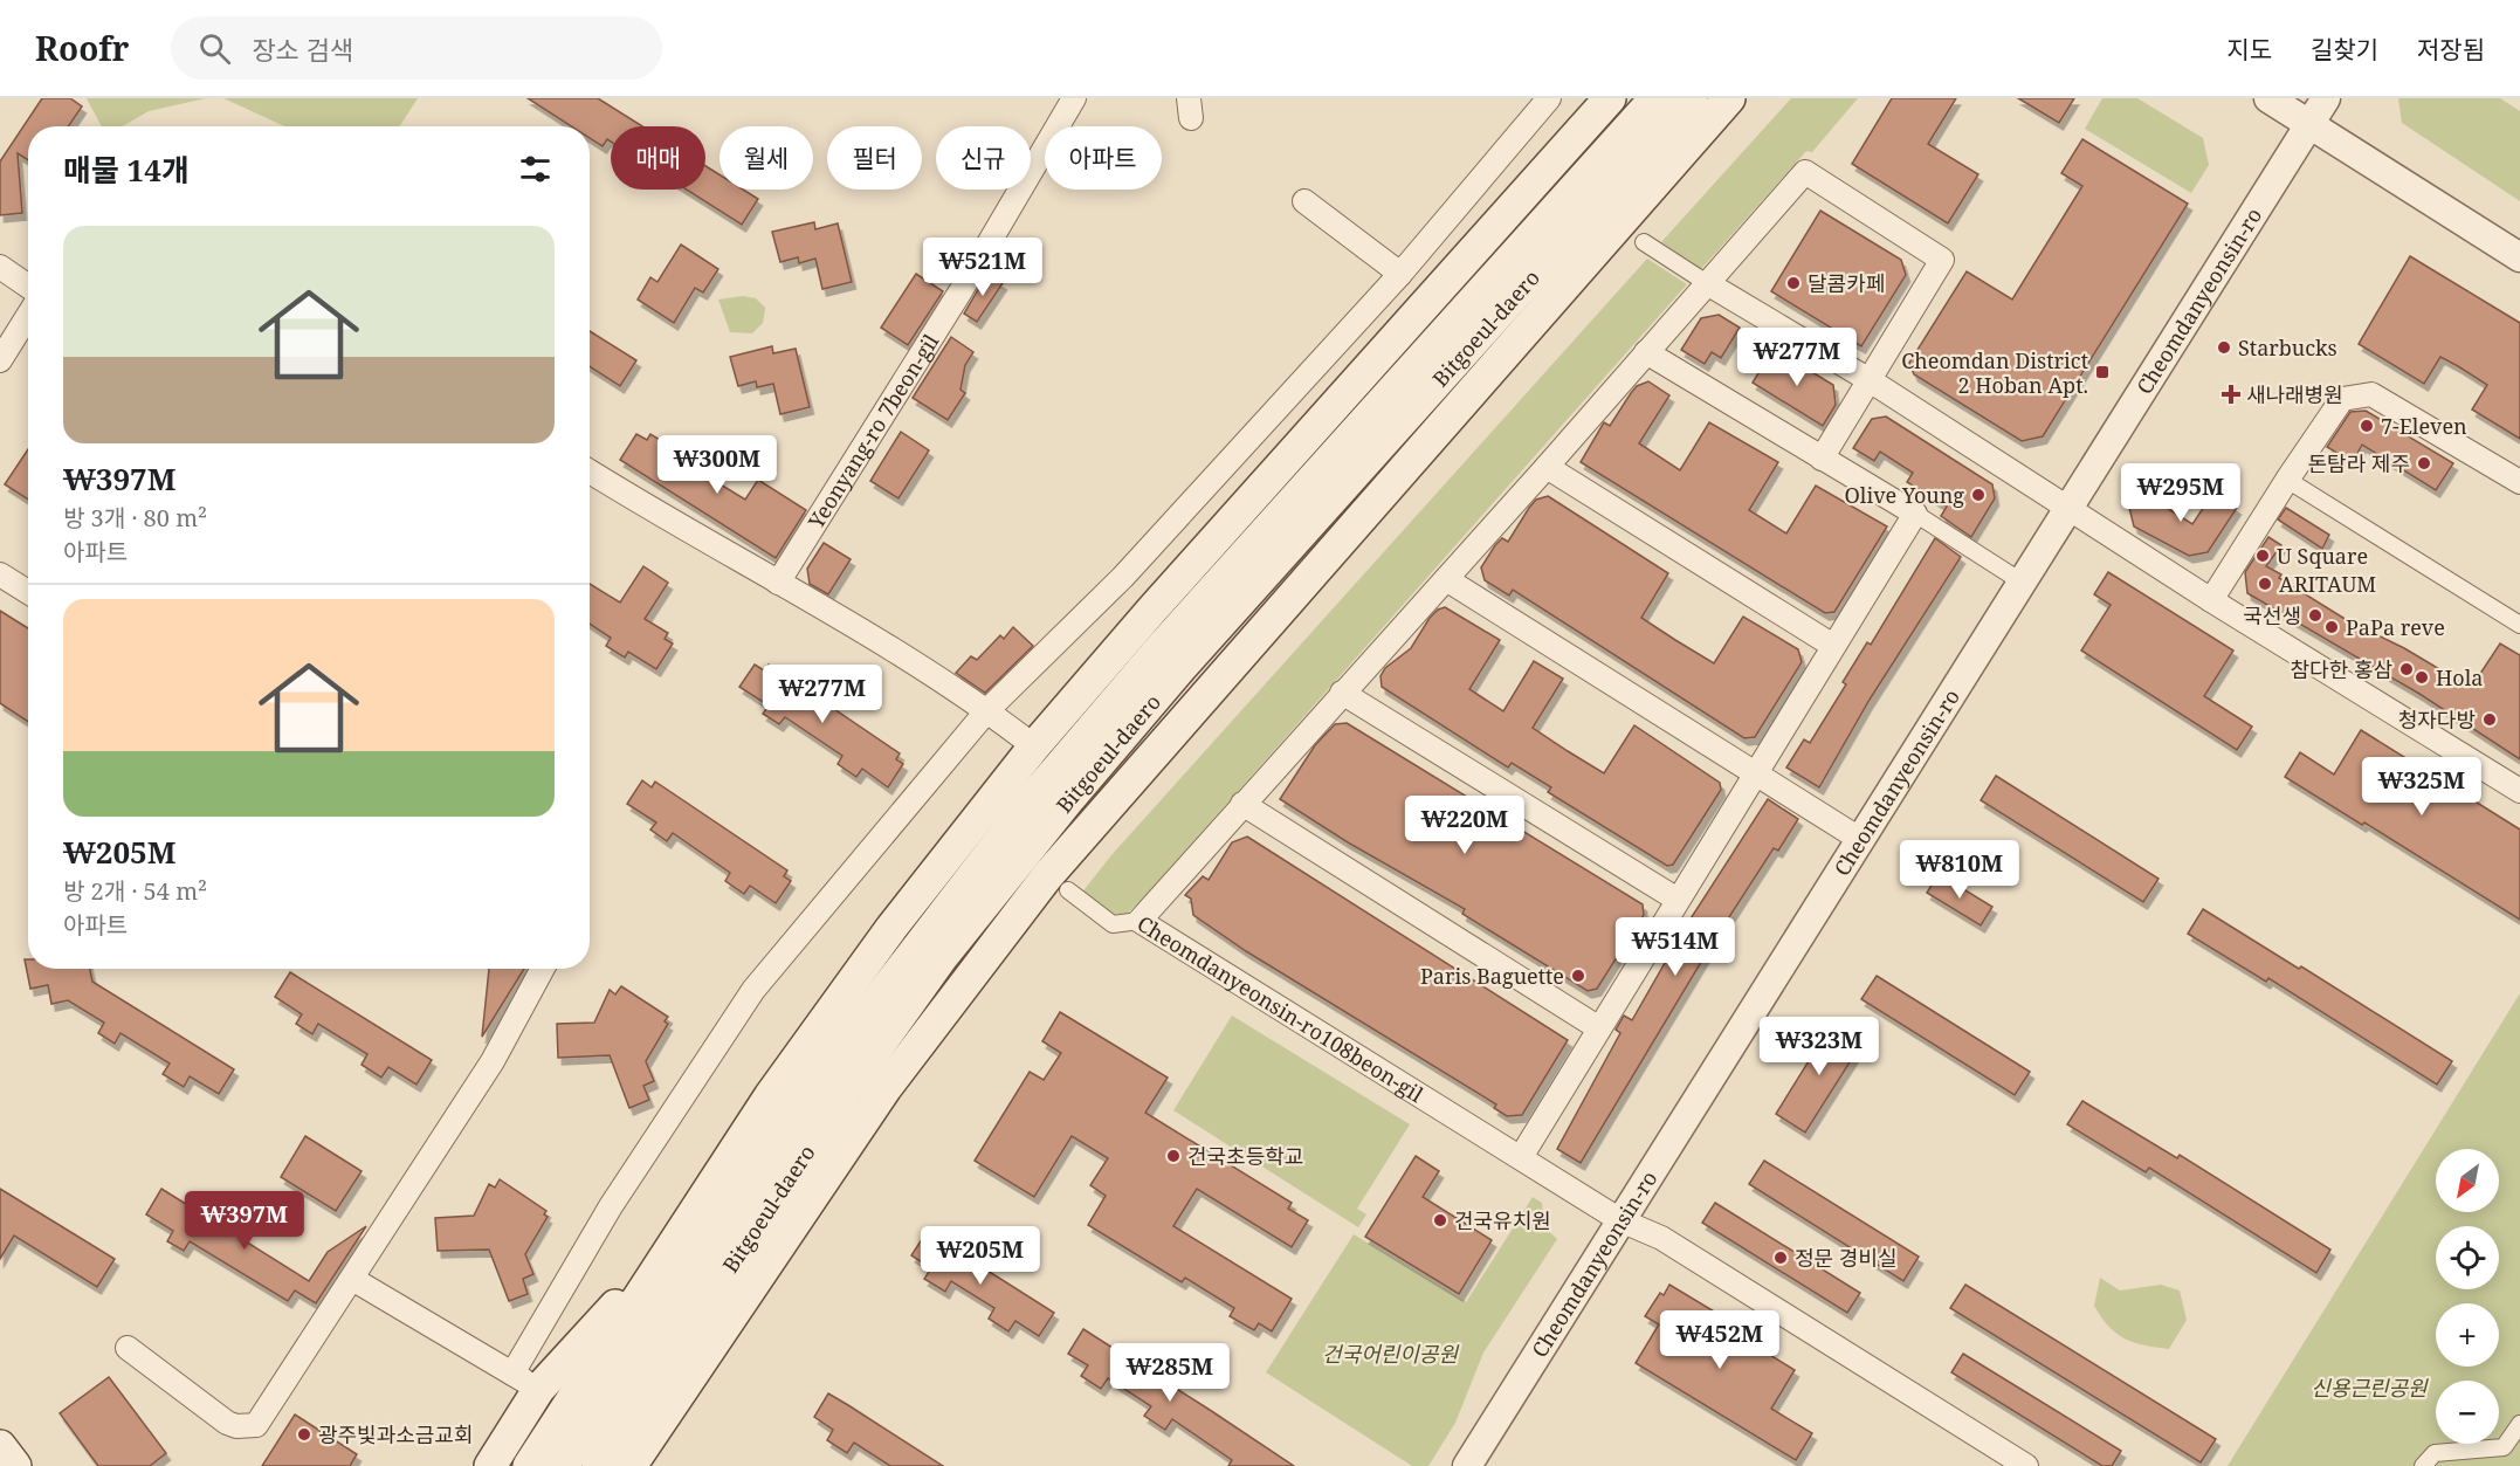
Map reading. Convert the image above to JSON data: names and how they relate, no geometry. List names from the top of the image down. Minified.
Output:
{"streets":{"main road":["Bitgoeul-daero"],"street":["Cheomdanyeonsin-ro","Yeonyang-ro 7beon-gil","Cheomdanyeonsin-ro108beon-gil"]},"crossings":[["Cheomdanyeonsin-ro","Cheomdanyeonsin-ro108beon-gil"]],"parks":["건국어린이공원","신용근린공원"],"places":{"other":["달콤카페","Starbucks","7-Eleven","돈탐라 제주","Olive Young","U Square","ARITAUM","국선생","PaPa reve","참다한 홍삼","Hola","청자다방","Paris Baguette","건국초등학교","건국유치원","정문 경비실","광주빛과소금교회"],"transit":["Cheomdan District 2 Hoban Apt."],"health":["새나래병원"]},"north":"bottom left","page":{"header":"Roofr","search":"장소 검색","nav":["지도","길찾기","저장됨"],"chip":["매매","월세","필터","신규","아파트"],"heading":"매물 14개","list":[{"name":"₩397M","note":"방 3개 · 80 m² · 아파트"},{"name":"₩205M","note":"방 2개 · 54 m² · 아파트"}],"price":["₩521M","₩277M","₩300M","₩295M","₩277M","₩325M","₩220M","₩810M","₩514M","₩323M","₩397M","₩205M","₩452M","₩285M"],"map_buttons":["+","−"]}}
